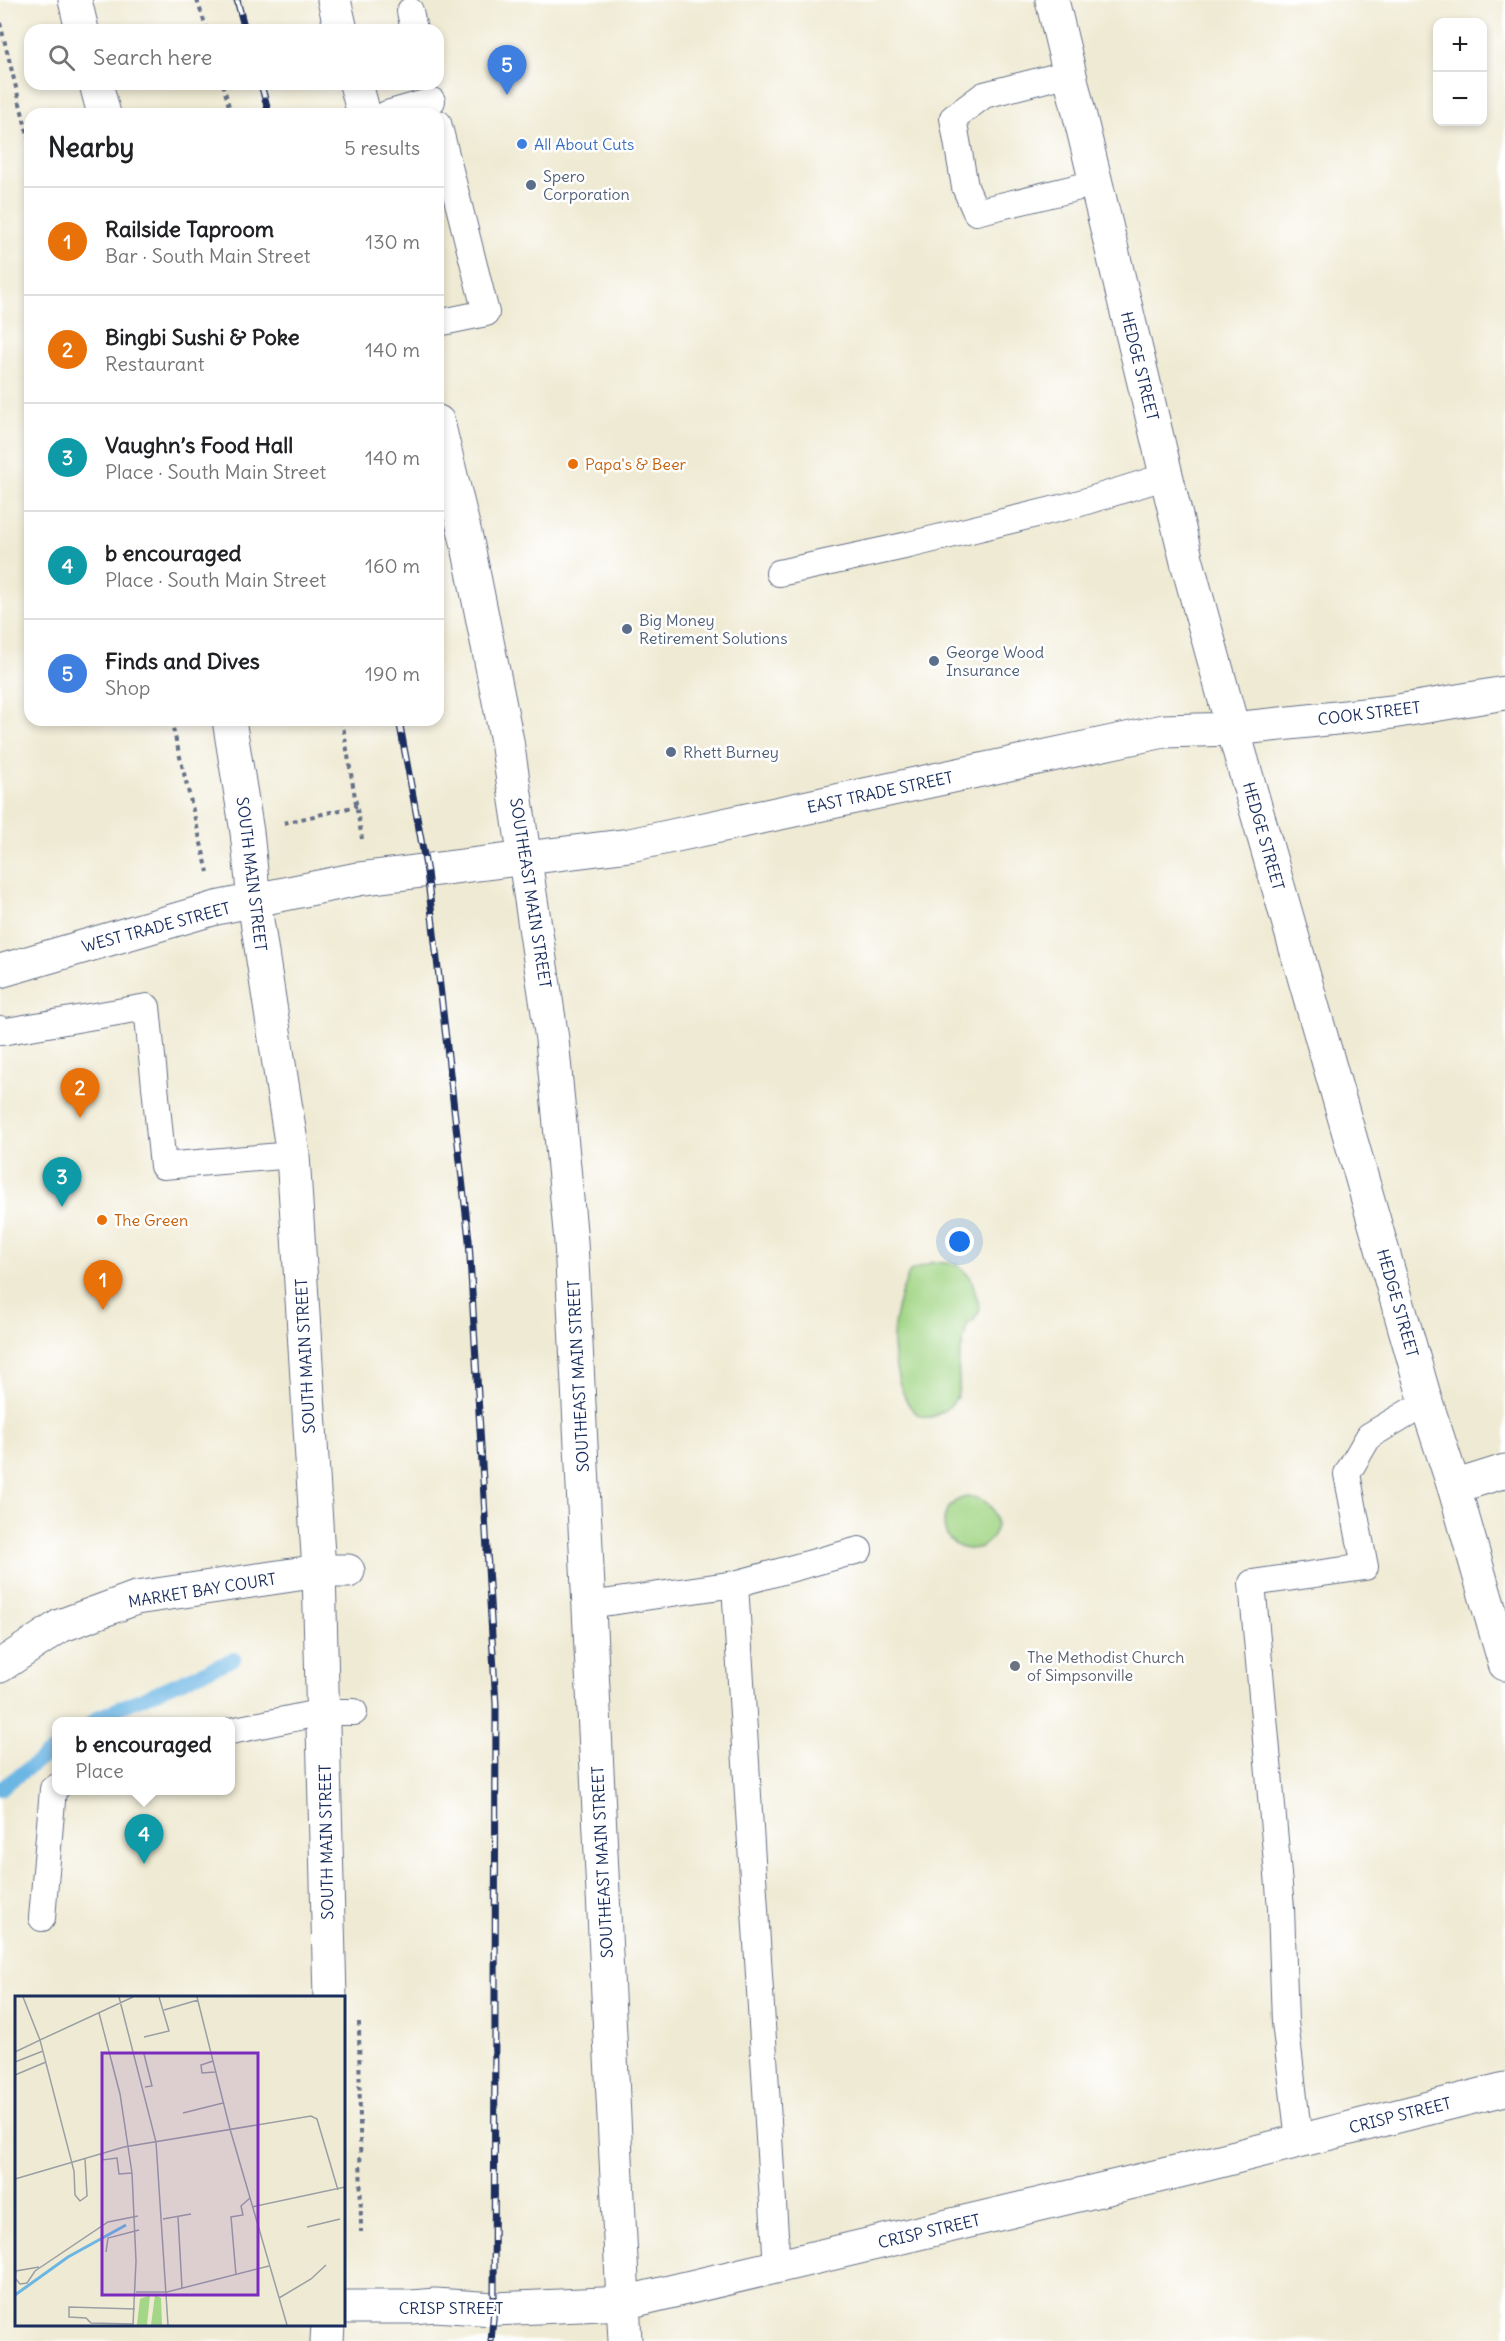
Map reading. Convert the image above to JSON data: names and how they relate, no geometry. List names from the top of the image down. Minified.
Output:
{"streets":{"street":["HEDGE STREET","COOK STREET","EAST TRADE STREET","SOUTH MAIN STREET","SOUTHEAST MAIN STREET","WEST TRADE STREET","MARKET BAY COURT","CRISP STREET"]},"crossings":[["HEDGE STREET","COOK STREET"],["HEDGE STREET","EAST TRADE STREET"],["COOK STREET","EAST TRADE STREET"],["EAST TRADE STREET","SOUTHEAST MAIN STREET"],["EAST TRADE STREET","WEST TRADE STREET"],["SOUTH MAIN STREET","WEST TRADE STREET"],["SOUTH MAIN STREET","MARKET BAY COURT"],["SOUTHEAST MAIN STREET","WEST TRADE STREET"],["SOUTHEAST MAIN STREET","CRISP STREET"]],"places":["All About Cuts","Spero Corporation","Papa's & Beer","Big Money Retirement Solutions","George Wood Insurance","Rhett Burney","The Green","The Methodist Church of Simpsonville"],"page":{"map_buttons":["+","−"],"search":"Search here","pins":["5","2","3","1","4"],"heading":["Nearby","5 results"],"list":[{"mark":"1","name":"Railside Taproom","note":"Bar · South Main Street","value":"130 m"},{"mark":"2","name":"Bingbi Sushi & Poke","note":"Restaurant","value":"140 m"},{"mark":"3","name":"Vaughn’s Food Hall","note":"Place · South Main Street","value":"140 m"},{"mark":"4","name":"b encouraged","note":"Place · South Main Street","value":"160 m"},{"mark":"5","name":"Finds and Dives","note":"Shop","value":"190 m"}],"popup":["b encouraged","Place"]}}
